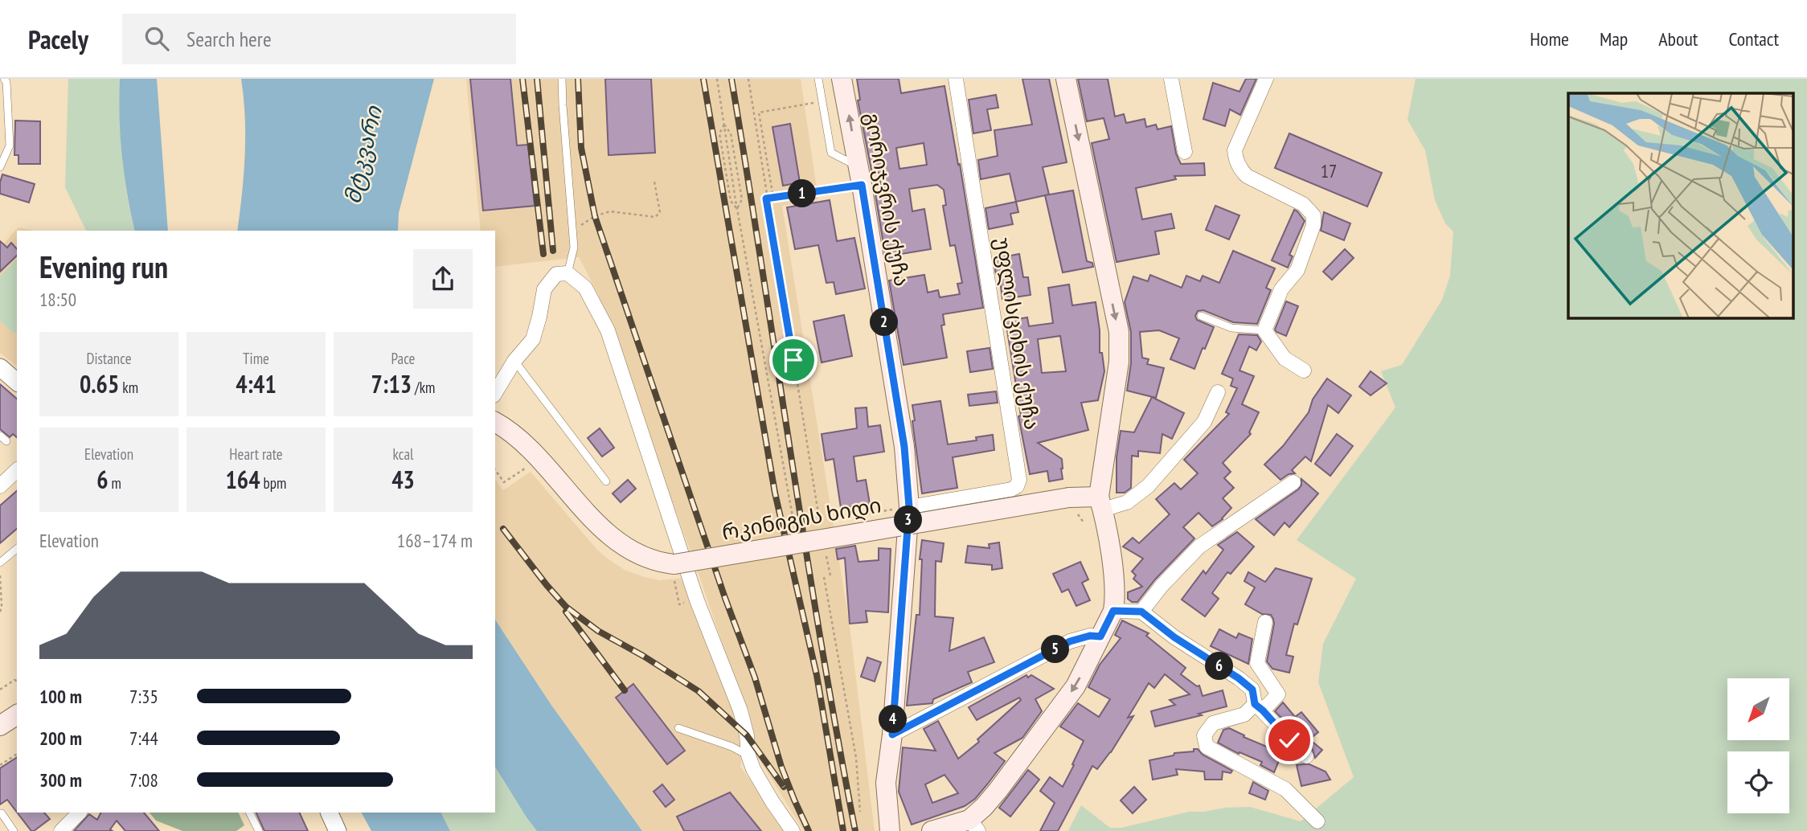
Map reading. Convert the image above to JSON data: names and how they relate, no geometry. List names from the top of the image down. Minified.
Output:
{"streets":{"main road":["გორიჯვრის ქუჩა","რკინიგის ხიდი"],"street":["უფლისციხის ქუჩა"]},"crossings":[["გორიჯვრის ქუჩა","უფლისციხის ქუჩა"]],"water":["მტკვარი"],"house_numbers":["17"],"north":"bottom left","page":{"header":"Pacely","search":"Search here","nav":["Home","Map","About","Contact"],"pins":["1","2","3","5","6","4"],"heading":["Evening run","18:50"],"stats":[["Distance","0.65 km"],["Time","4:41"],["Pace","7:13 /km"],["Elevation","6 m"],["Heart rate","164 bpm"],["kcal","43"]],"chart":["Elevation","168–174 m"],"list":[{"name":"100 m","note":"7:35"},{"name":"200 m","note":"7:44"},{"name":"300 m","note":"7:08"}]}}
